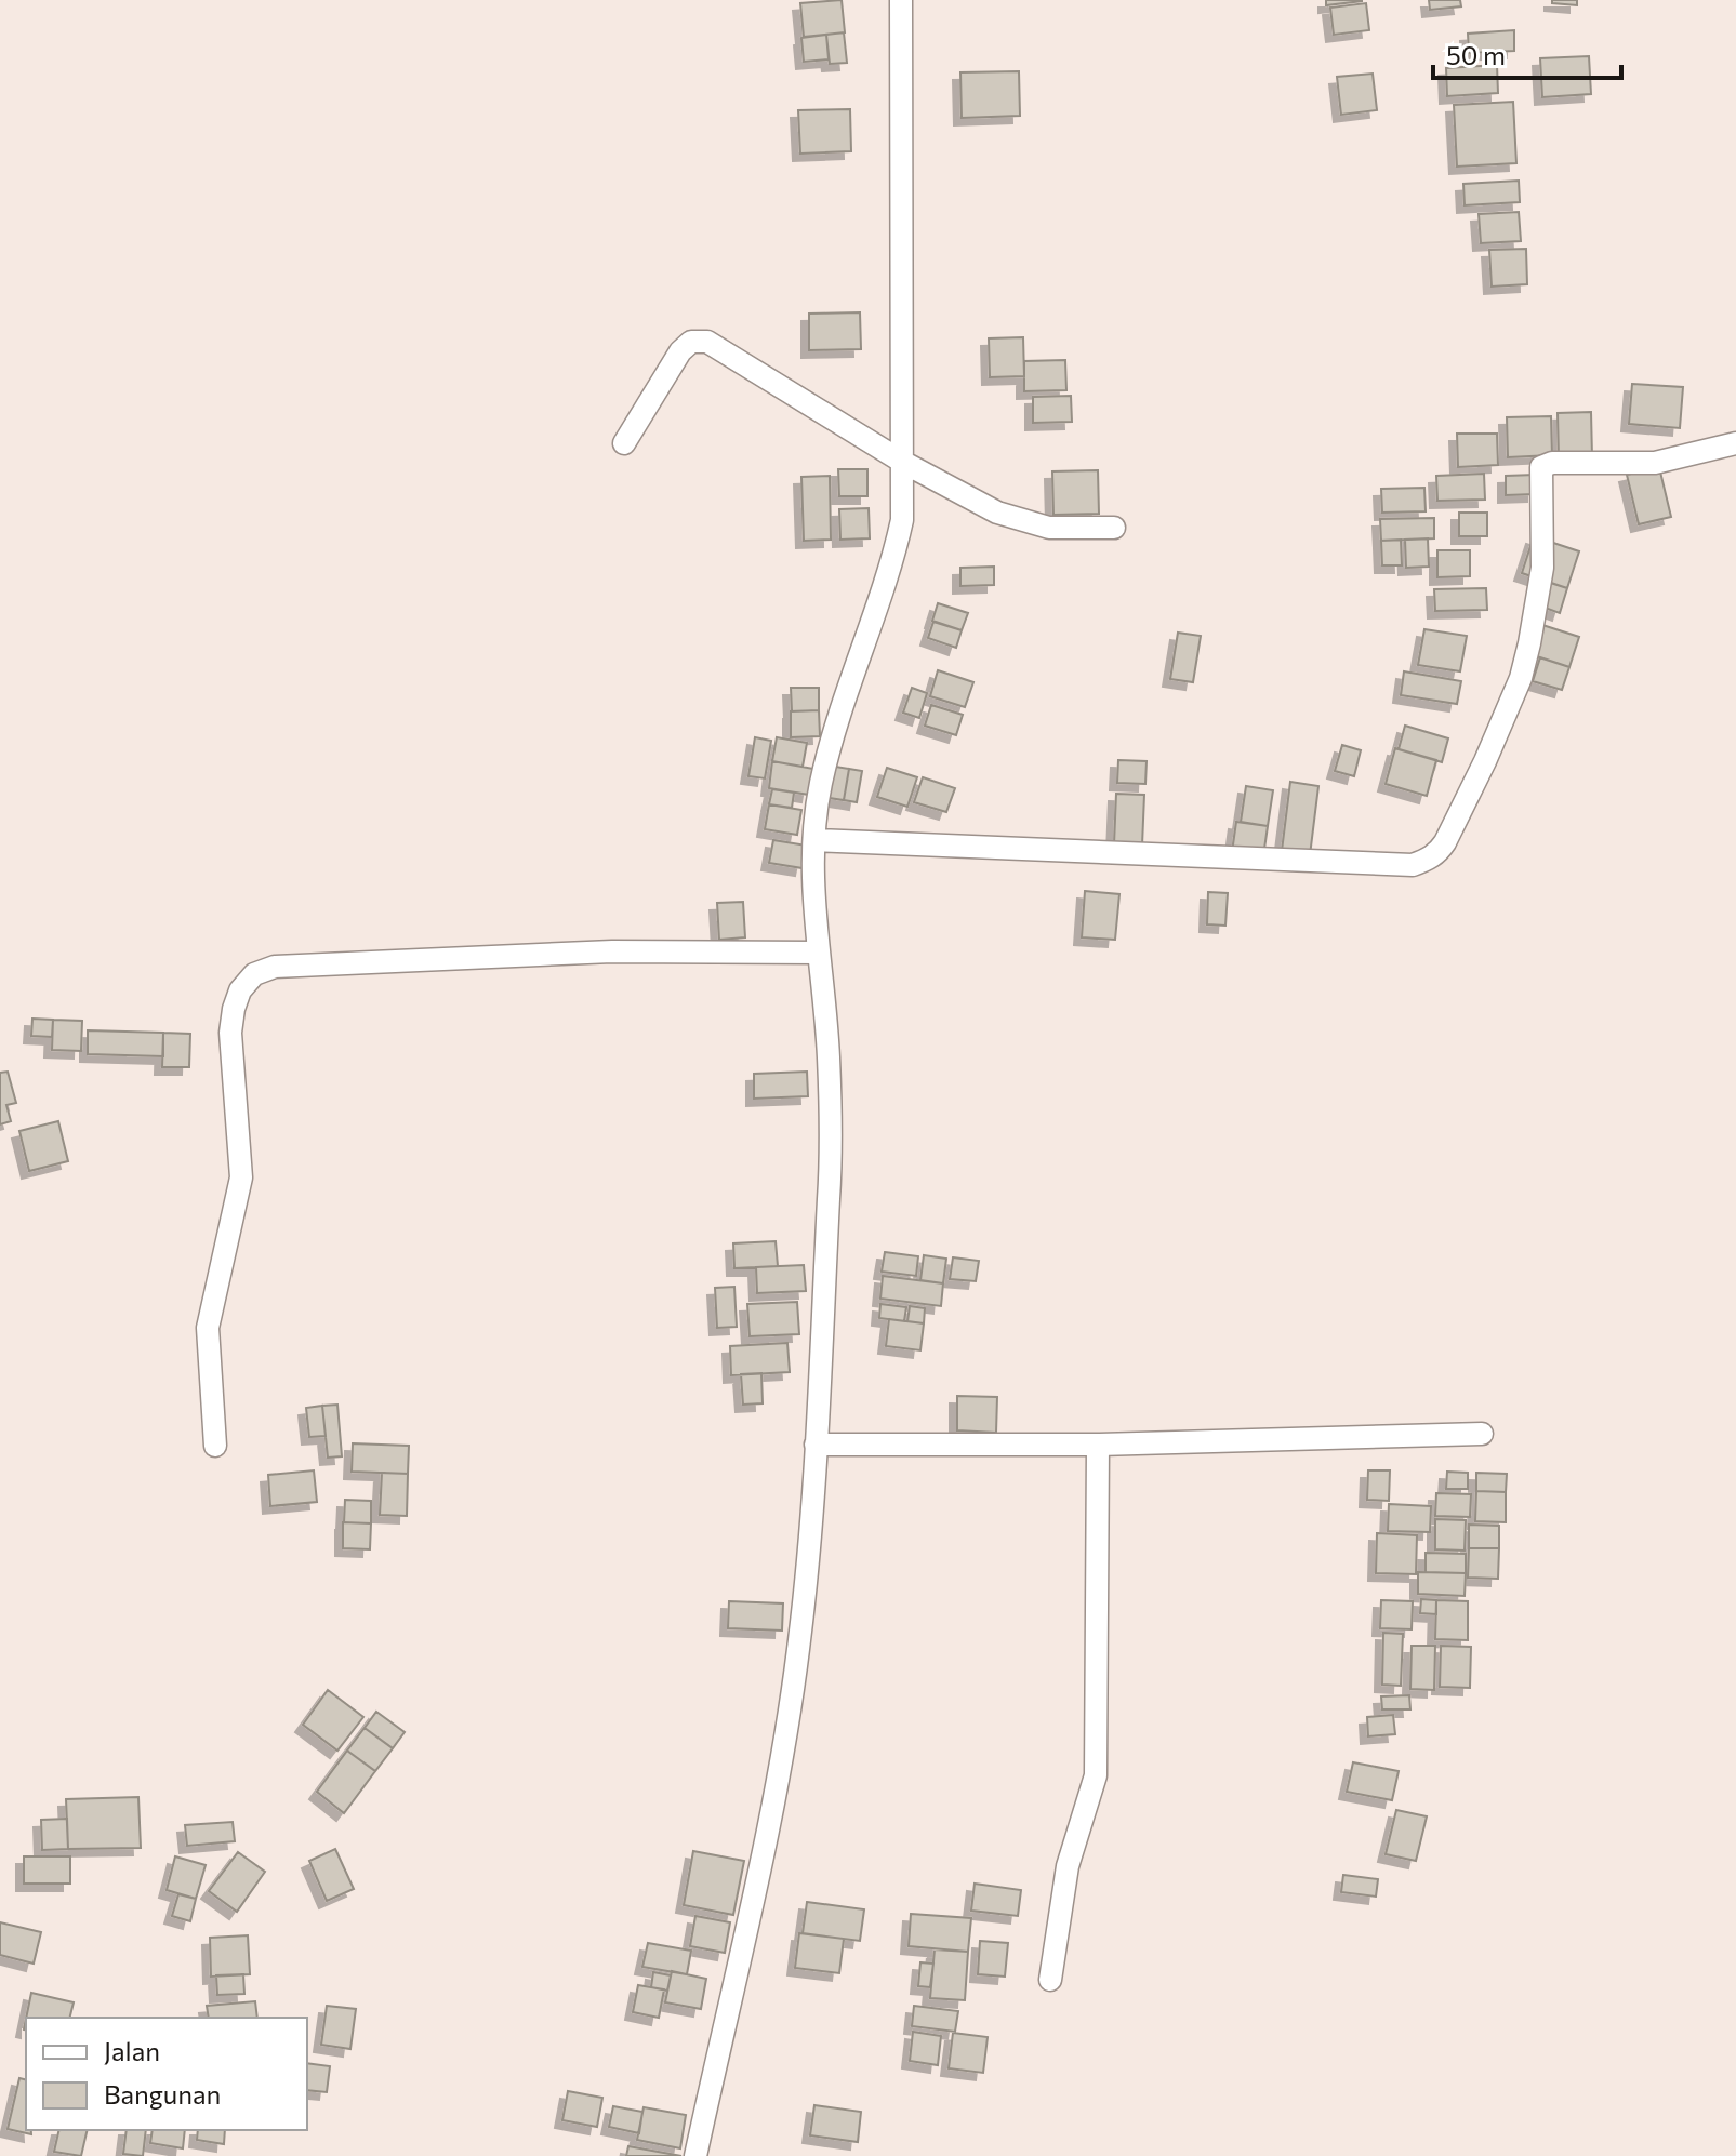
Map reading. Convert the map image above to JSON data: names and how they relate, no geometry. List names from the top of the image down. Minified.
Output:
{"legend":["Jalan","Bangunan"],"scale_bar":"50 m"}
